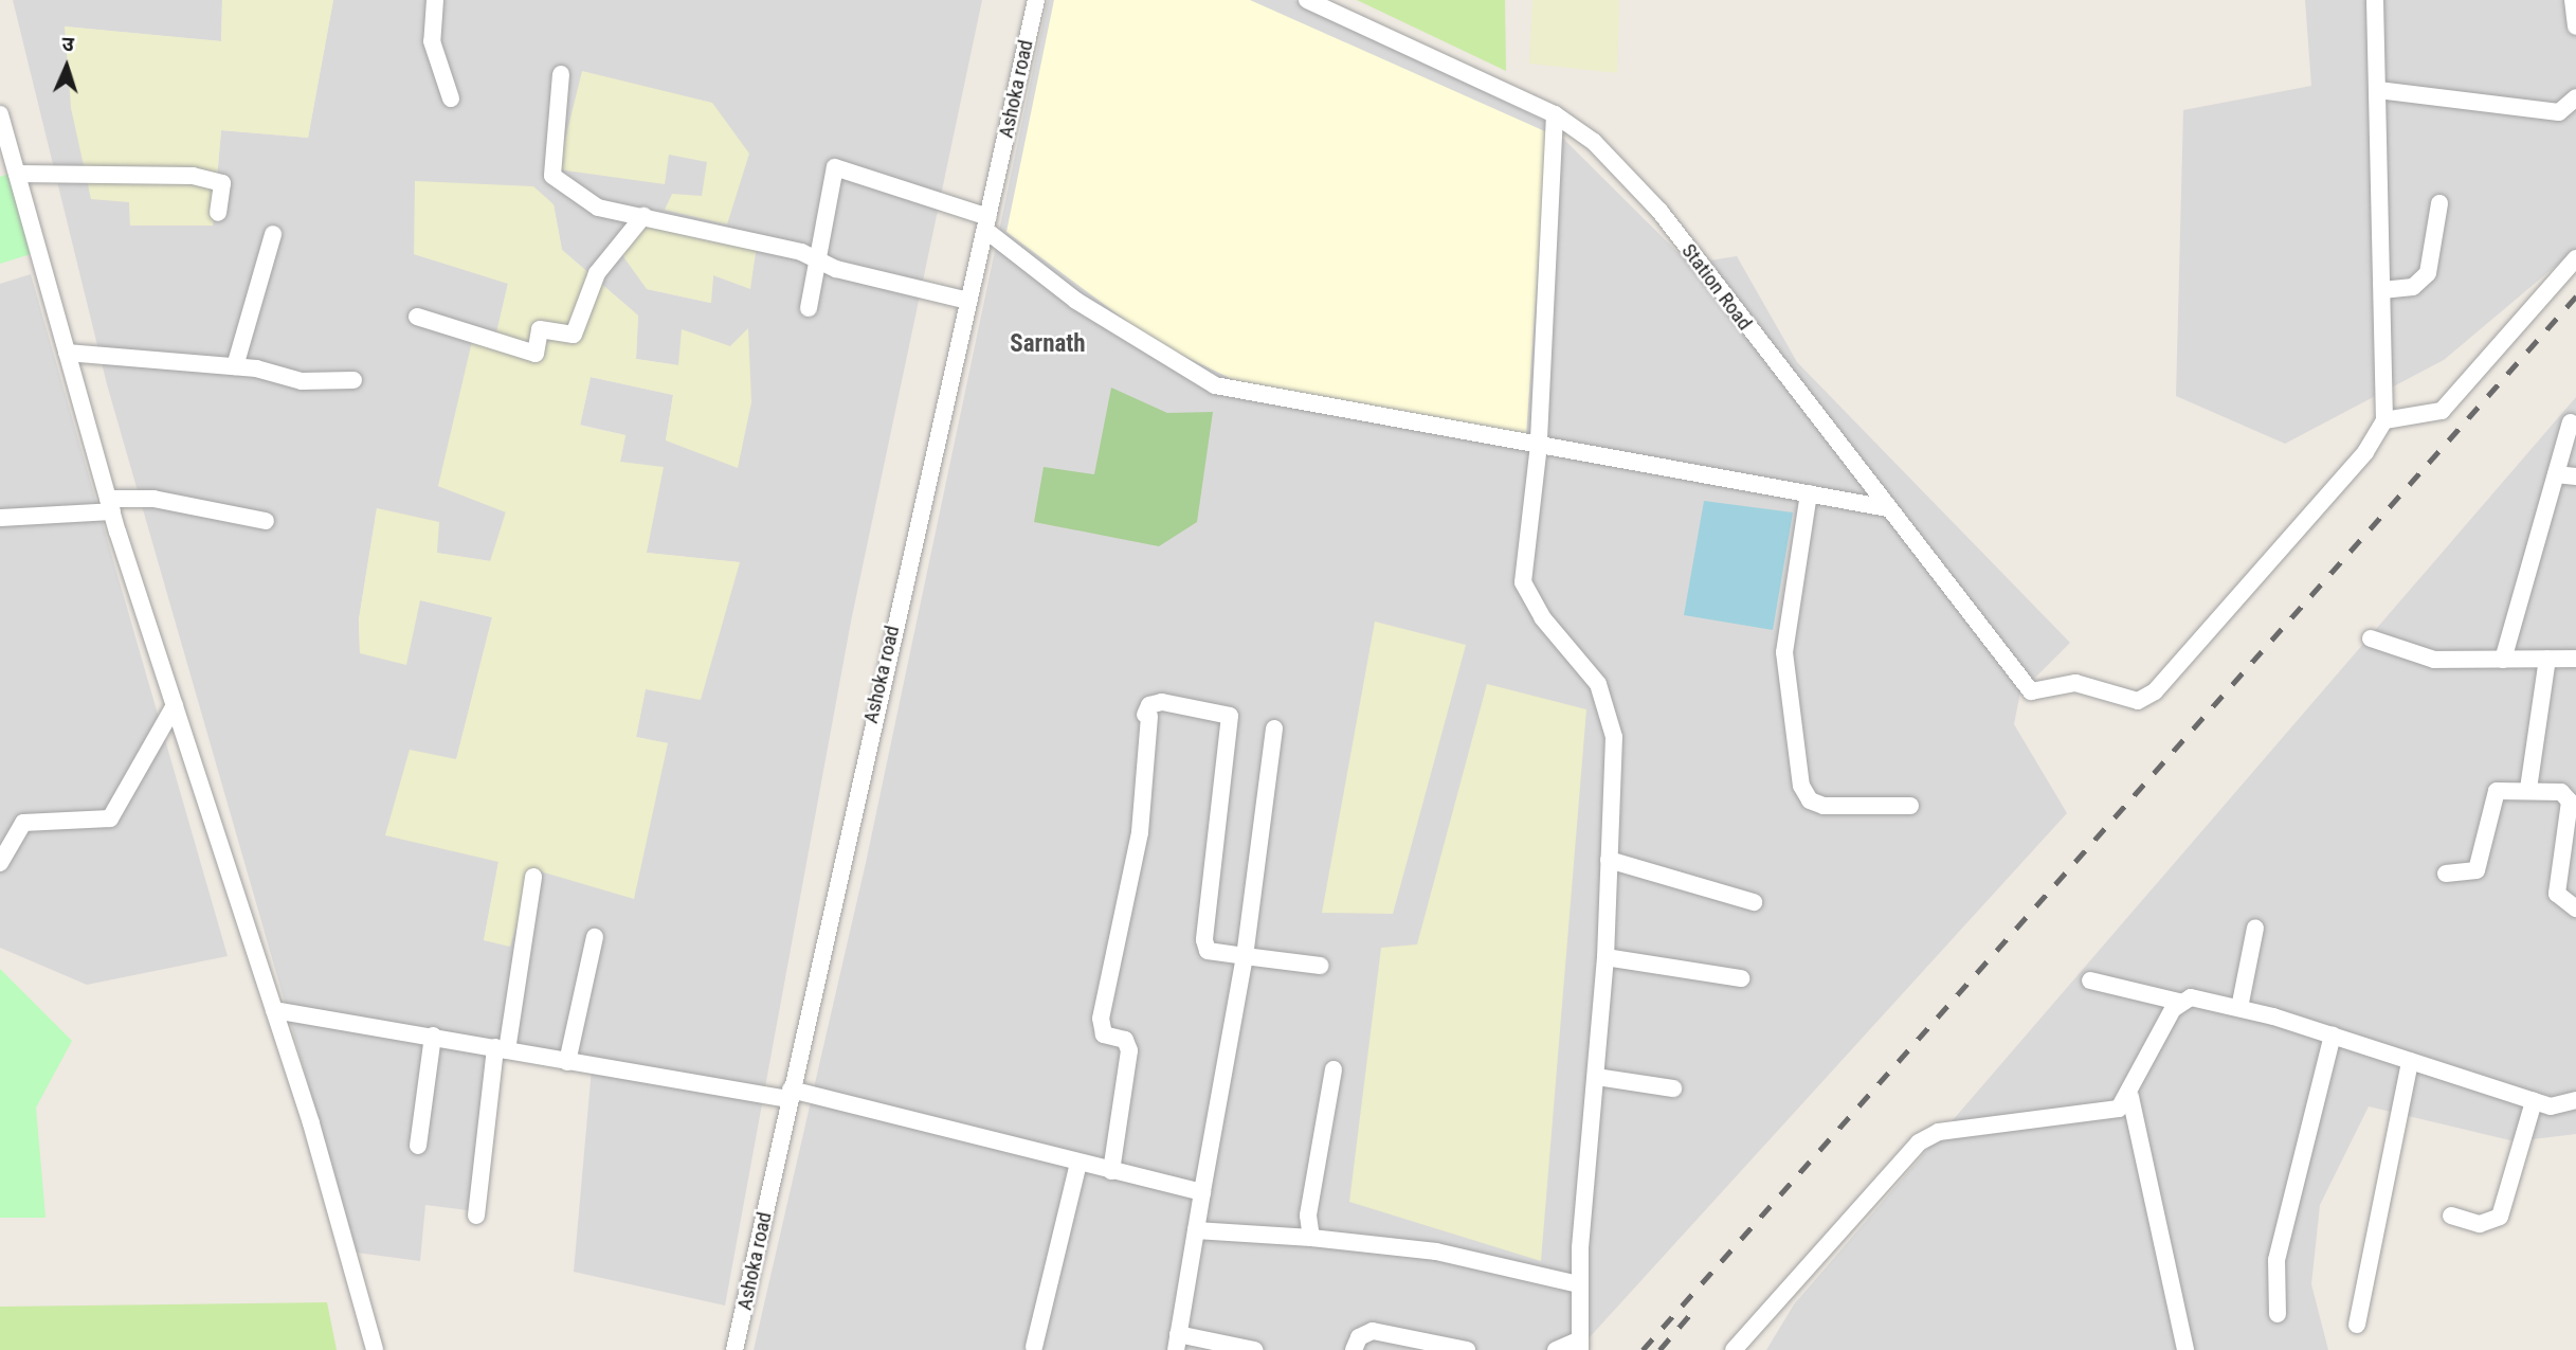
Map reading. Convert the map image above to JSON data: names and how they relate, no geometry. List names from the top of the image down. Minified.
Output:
{"streets":{"street":["Ashoka road","Station Road"]},"districts":["Sarnath"],"north":"top"}
